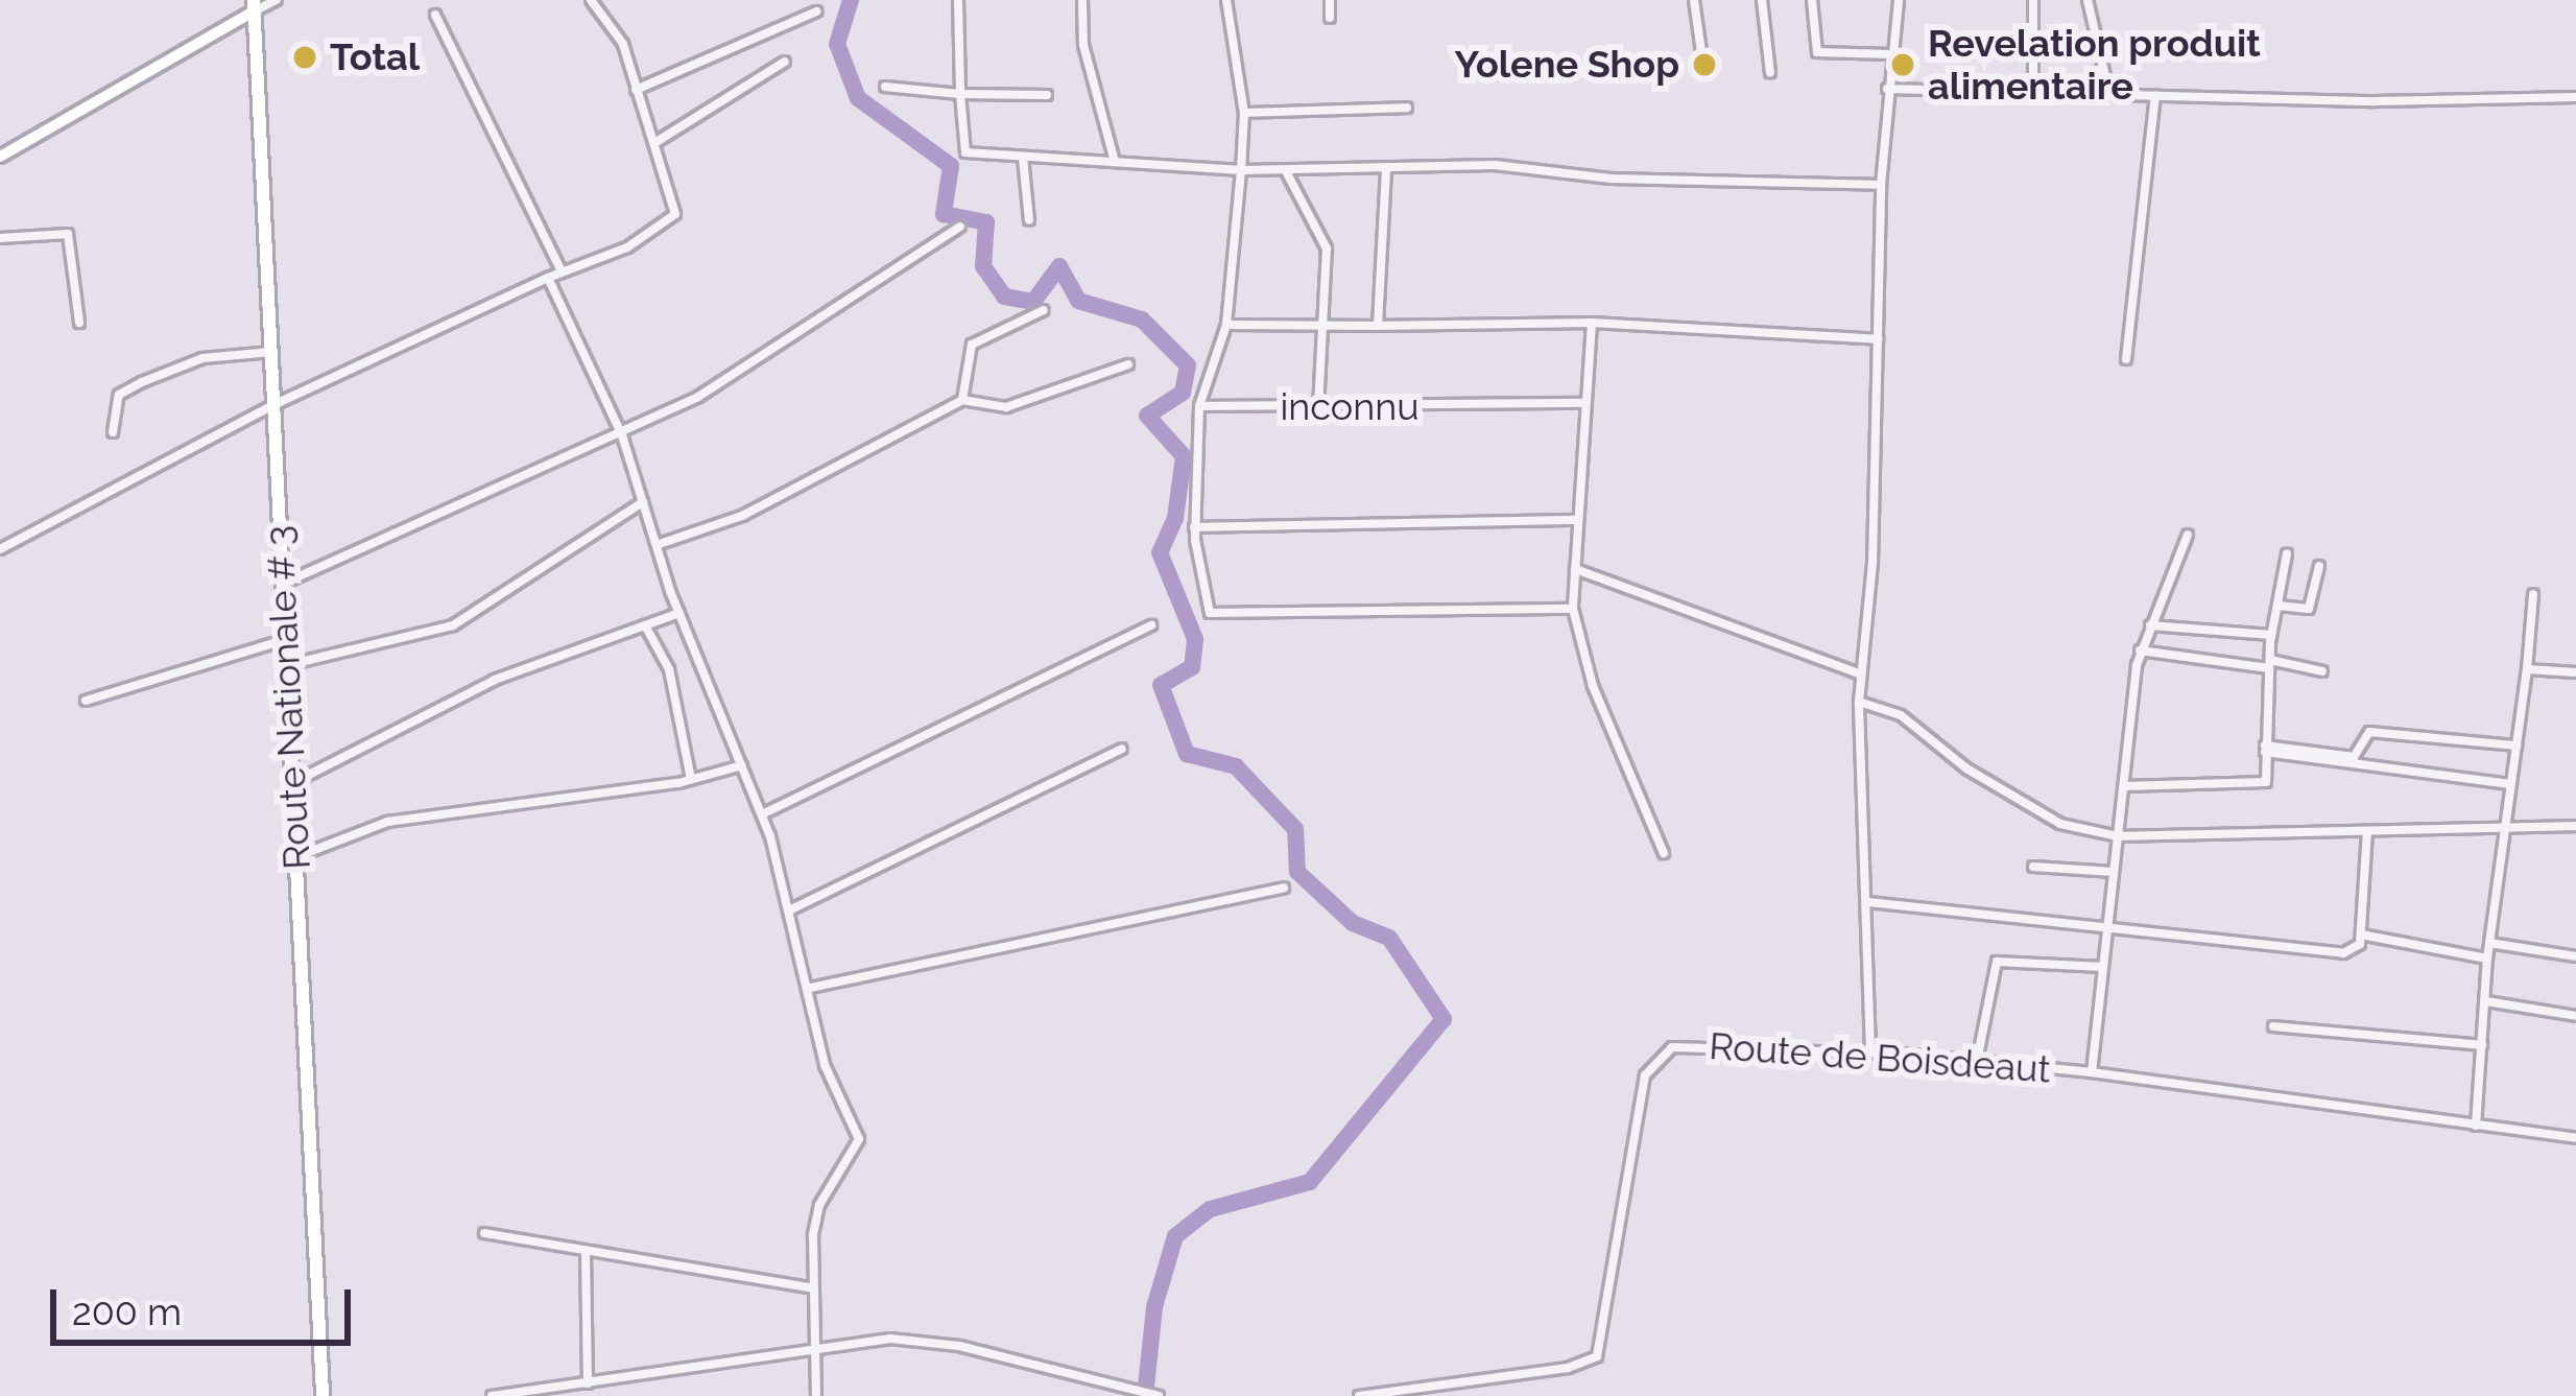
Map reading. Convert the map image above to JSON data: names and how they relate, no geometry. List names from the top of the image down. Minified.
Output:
{"streets":{"main road":["Route Nationale # 3"],"street":["inconnu","Route de Boisdeaut"]},"places":["Total","Yolene Shop","Revelation produit alimentaire"],"scale_bar":"200 m"}
